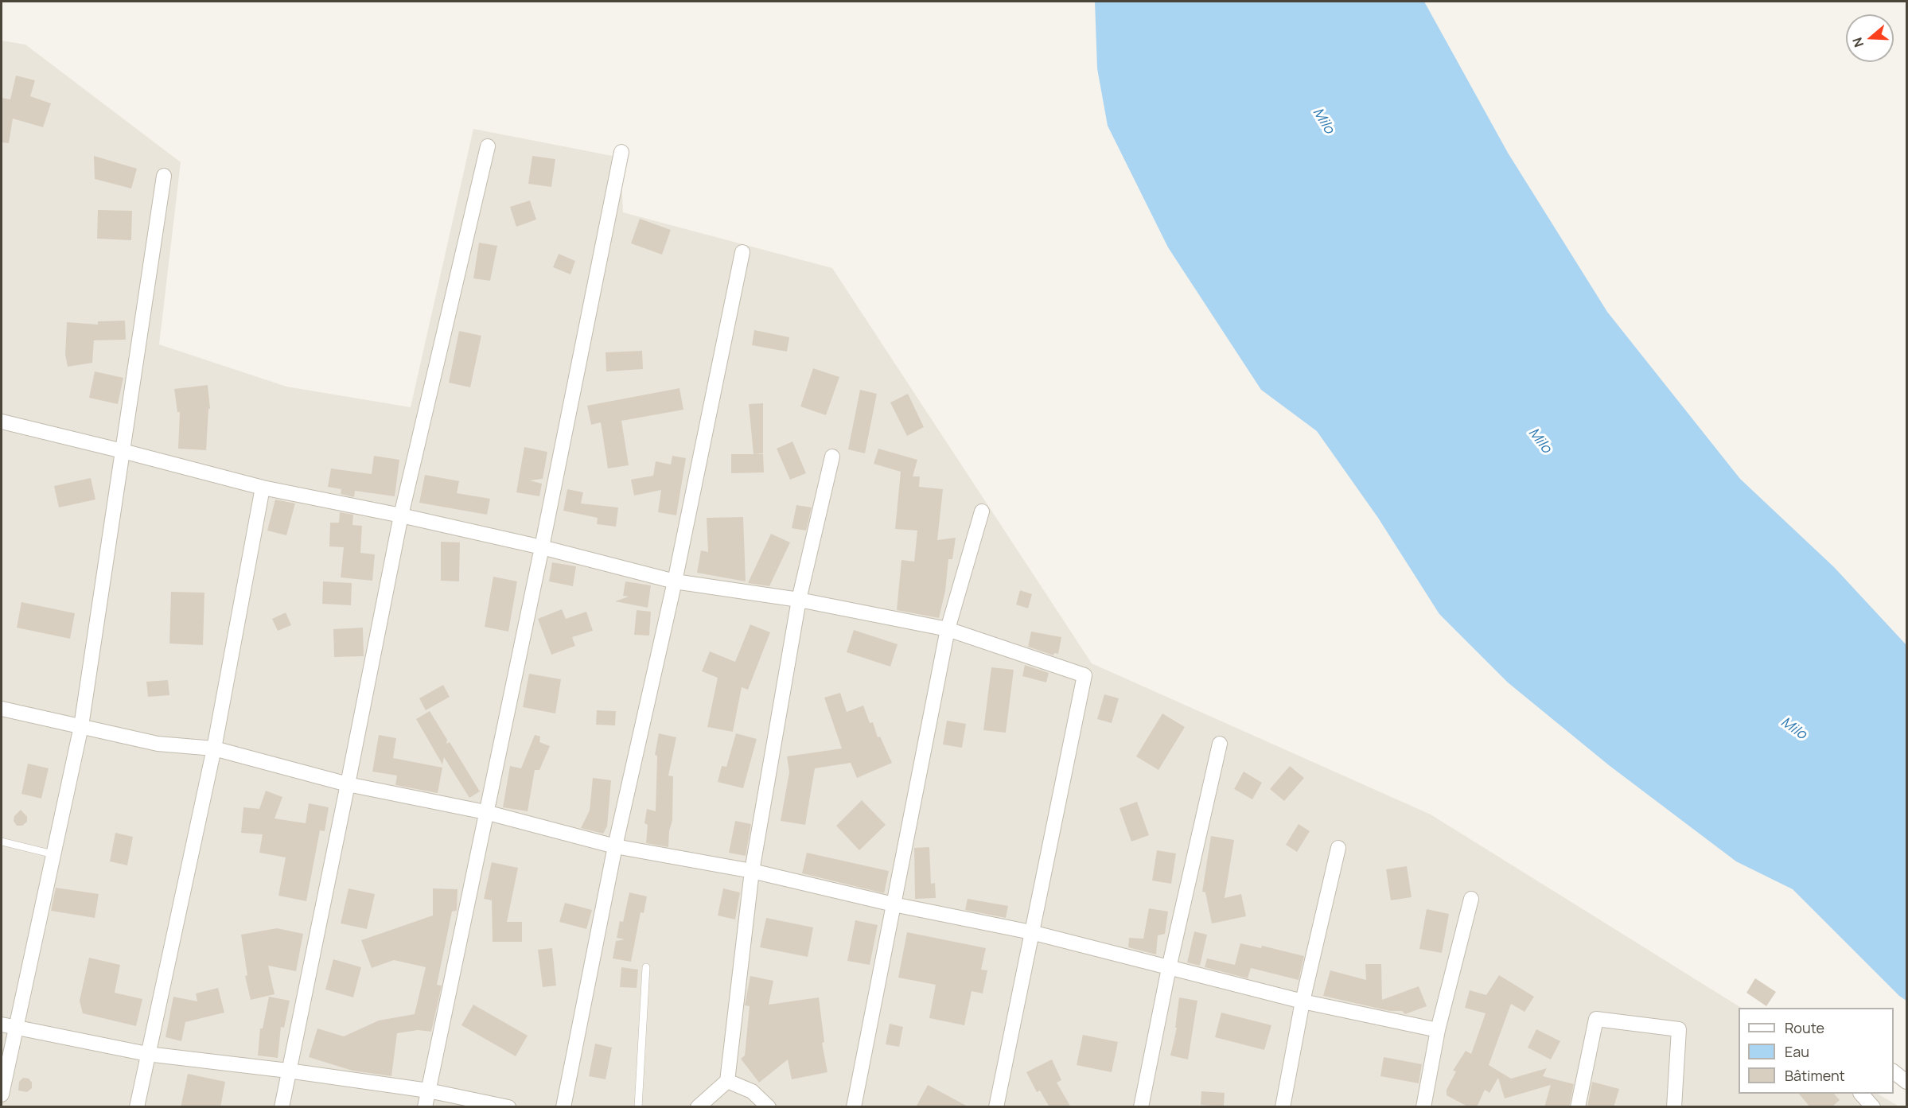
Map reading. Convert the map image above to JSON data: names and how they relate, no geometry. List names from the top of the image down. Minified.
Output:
{"water":["Milo"],"legend":["Route","Eau","Bâtiment"],"north":"left"}
